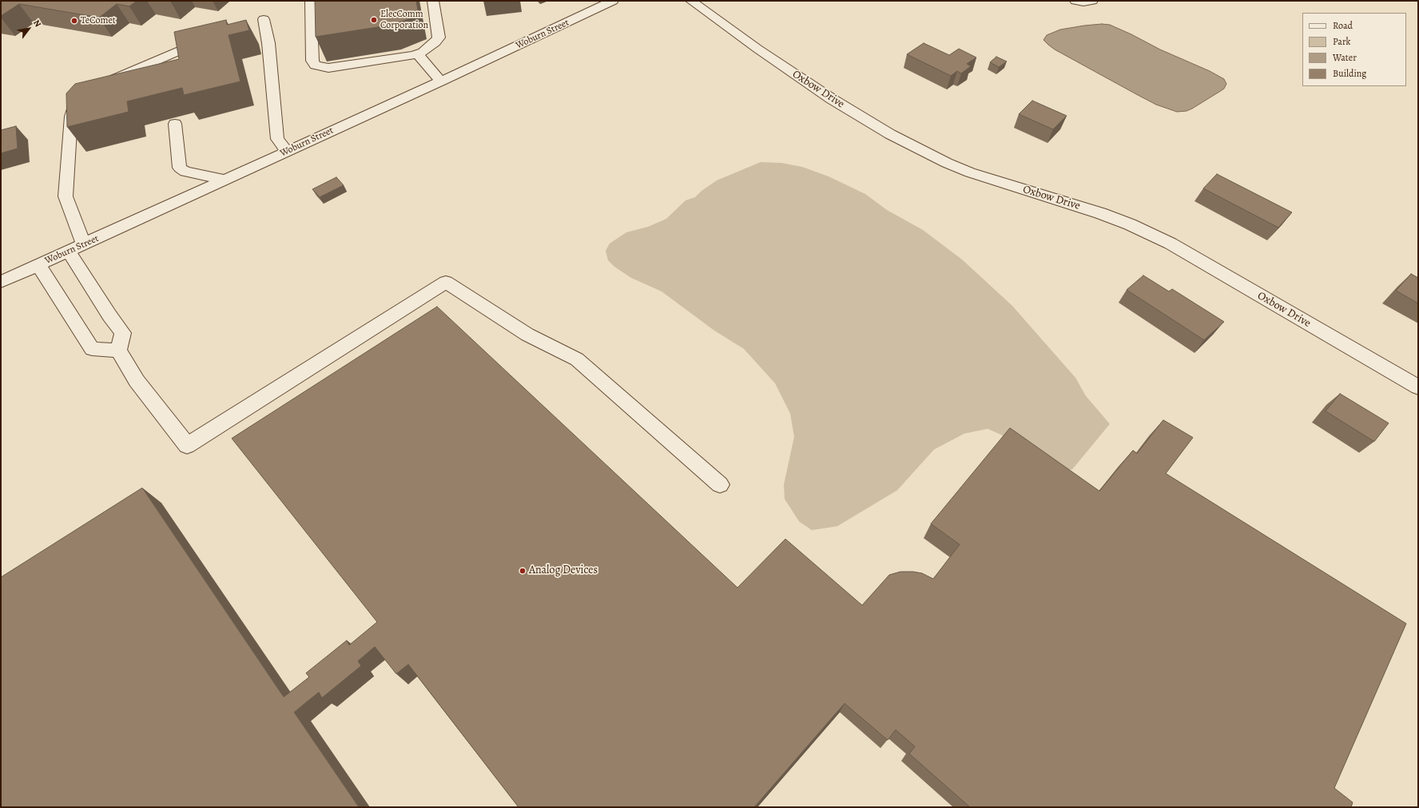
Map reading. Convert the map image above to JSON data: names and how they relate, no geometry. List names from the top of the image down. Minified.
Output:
{"streets":{"street":["Woburn Street","Oxbow Drive"]},"places":["ElecComm Corporation","TeComet","Analog Devices"],"legend":["Road","Park","Water","Building"],"north":"top right"}
